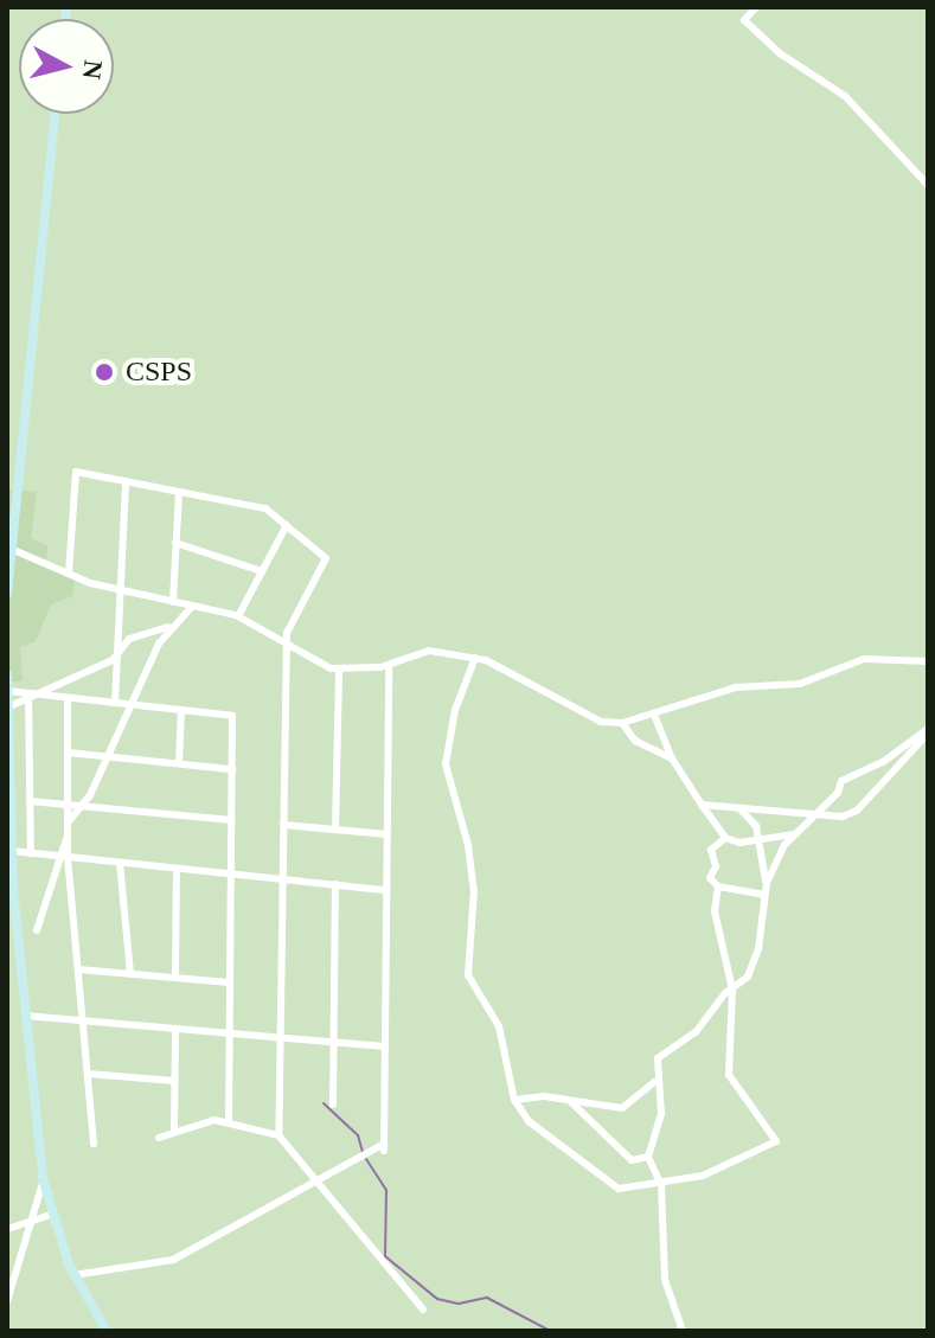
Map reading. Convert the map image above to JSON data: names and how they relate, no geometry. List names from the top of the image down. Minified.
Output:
{"places":["CSPS"],"north":"right"}
